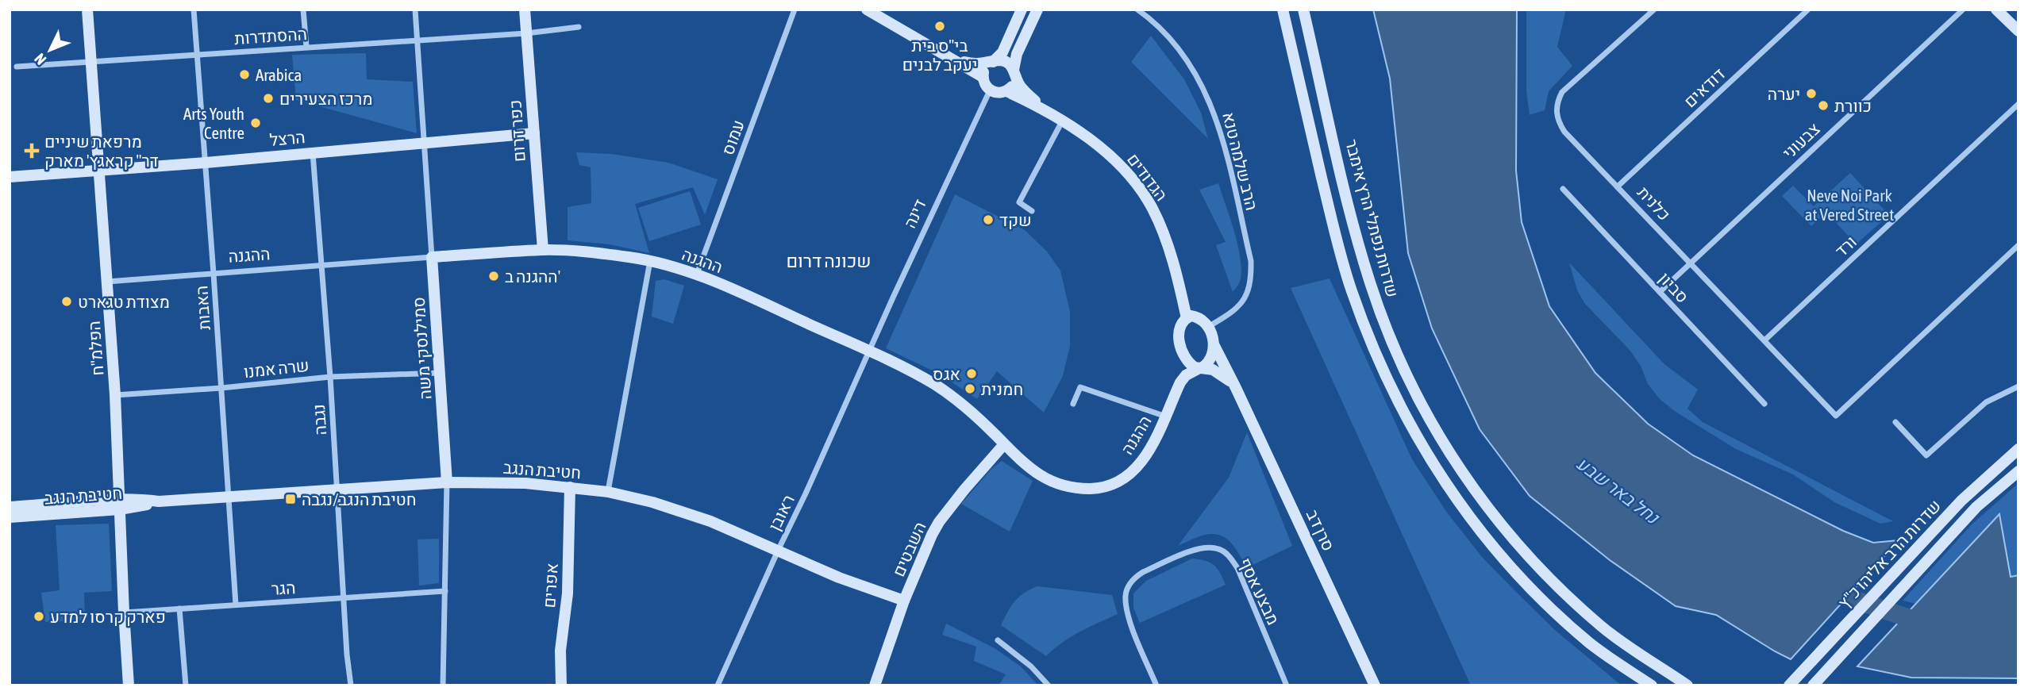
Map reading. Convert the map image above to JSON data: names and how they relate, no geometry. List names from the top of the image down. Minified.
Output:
{"streets":{"street":["ההסתדרות","דודאים","כפר דרום","עמוס","הרצל","צבעוני","הרב שלמה טנא","הגדודים","כלנית","דינה","שדרות נפתלי הרץ אימבר","ורד","ההגנה","סביון","האבות","הפלמ\"ח","סמילנסקי משה","שרה אמנו","נגבה","חטיבת הנגב","ראובן","סרן דב","השבטים","שדרות הרב אליהו כ\"ץ","אפרים","הגר","מבצע אסף"]},"crossings":[["ההסתדרות","כפר דרום"],["ההסתדרות","האבות"],["ההסתדרות","הפלמ\"ח"],["ההסתדרות","סמילנסקי משה"],["דודאים","כלנית"],["כפר דרום","הרצל"],["כפר דרום","ההגנה"],["עמוס","ההגנה"],["הרצל","האבות"],["הרצל","הפלמ\"ח"],["הרצל","סמילנסקי משה"],["הרצל","נגבה"],["צבעוני","כלנית"],["צבעוני","סביון"],["הרב שלמה טנא","הגדודים"],["הרב שלמה טנא","ההגנה"],["הרב שלמה טנא","סרן דב"],["הגדודים","דינה"],["הגדודים","ההגנה"],["הגדודים","סרן דב"],["כלנית","ורד"],["דינה","ההגנה"],["דינה","ראובן"],["ההגנה","האבות"],["ההגנה","הפלמ\"ח"],["ההגנה","סמילנסקי משה"],["ההגנה","נגבה"],["ההגנה","ראובן"],["ההגנה","סרן דב"],["ההגנה","השבטים"],["האבות","שרה אמנו"],["האבות","חטיבת הנגב"],["האבות","הגר"],["הפלמ\"ח","שרה אמנו"],["הפלמ\"ח","חטיבת הנגב"],["הפלמ\"ח","הגר"],["סמילנסקי משה","שרה אמנו"],["סמילנסקי משה","חטיבת הנגב"],["סמילנסקי משה","הגר"],["שרה אמנו","נגבה"],["נגבה","חטיבת הנגב"],["נגבה","הגר"],["חטיבת הנגב","ראובן"],["חטיבת הנגב","השבטים"],["חטיבת הנגב","אפרים"]],"districts":["שכונה דרום"],"water":["נחל באר שבע"],"parks":["Neve Noi Park at Vered Street"],"places":{"other":["בי\"ס בית יעקב לבנים","Arabica","יערה","מרכז הצעירים","כוורת","Arts Youth Centre","שקד","ההגנה ב'","מצודת טגארט","אגס","חמנית","פארק קרסו למדע"],"health":["מרפאת שיניים דר\" קראגץ' מארק"],"transit":["חטיבת הנגב/נגבה"]},"north":"bottom left"}
